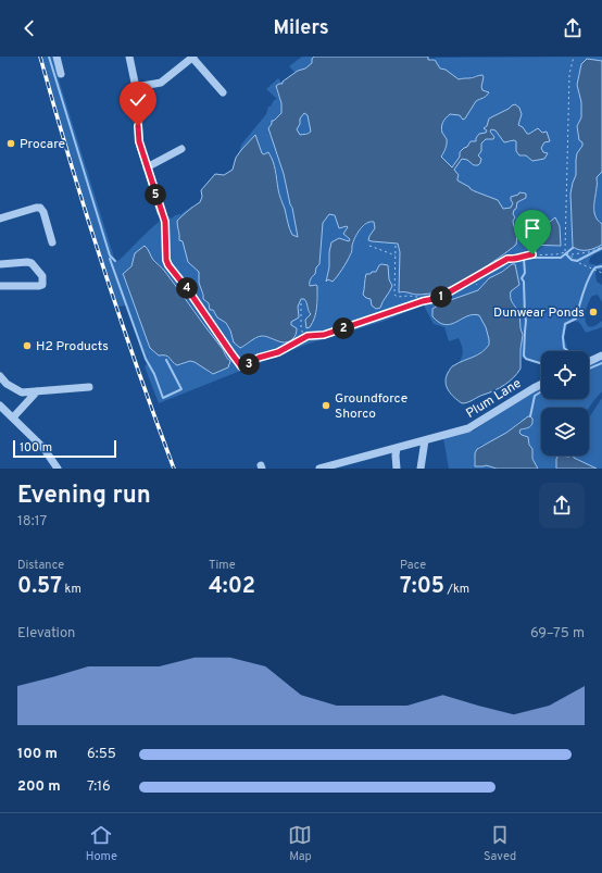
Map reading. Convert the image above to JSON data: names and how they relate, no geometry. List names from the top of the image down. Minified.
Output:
{"streets":{"street":["Plum Lane"]},"places":["Procare","Dunwear Ponds","H2 Products","Groundforce Shorco"],"scale_bar":"100 m","page":{"header":"Milers","pins":["5","4","1","2","3"],"scale":"100 m","heading":["Evening run","18:17"],"stats":[["Distance","0.57 km"],["Time","4:02"],["Pace","7:05 /km"]],"chart":["Elevation","69–75 m"],"list":[{"name":"100 m","note":"6:55"},{"name":"200 m","note":"7:16"}],"tabs":["Home","Map","Saved"]}}
